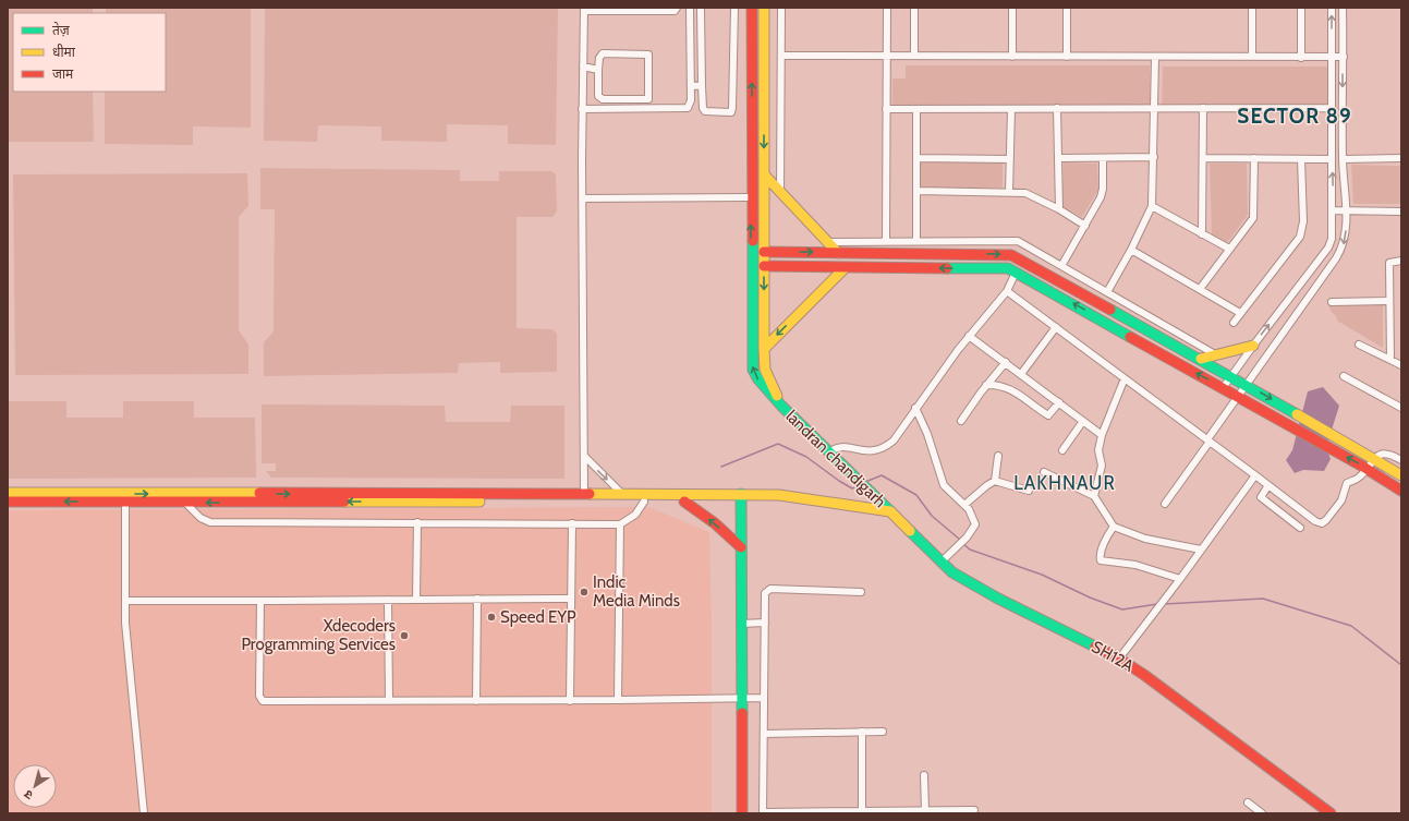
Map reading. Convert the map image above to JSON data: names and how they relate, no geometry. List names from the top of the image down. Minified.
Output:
{"streets":{"main road":["landran chandigarh","SH12A"]},"crossings":[["landran chandigarh","SH12A"]],"districts":["SECTOR 89","LAKHNAUR"],"places":["Indic Media Minds","Speed EYP","Xdecoders Programming Services"],"legend":["तेज़","धीमा","जाम"],"north":"bottom left"}
